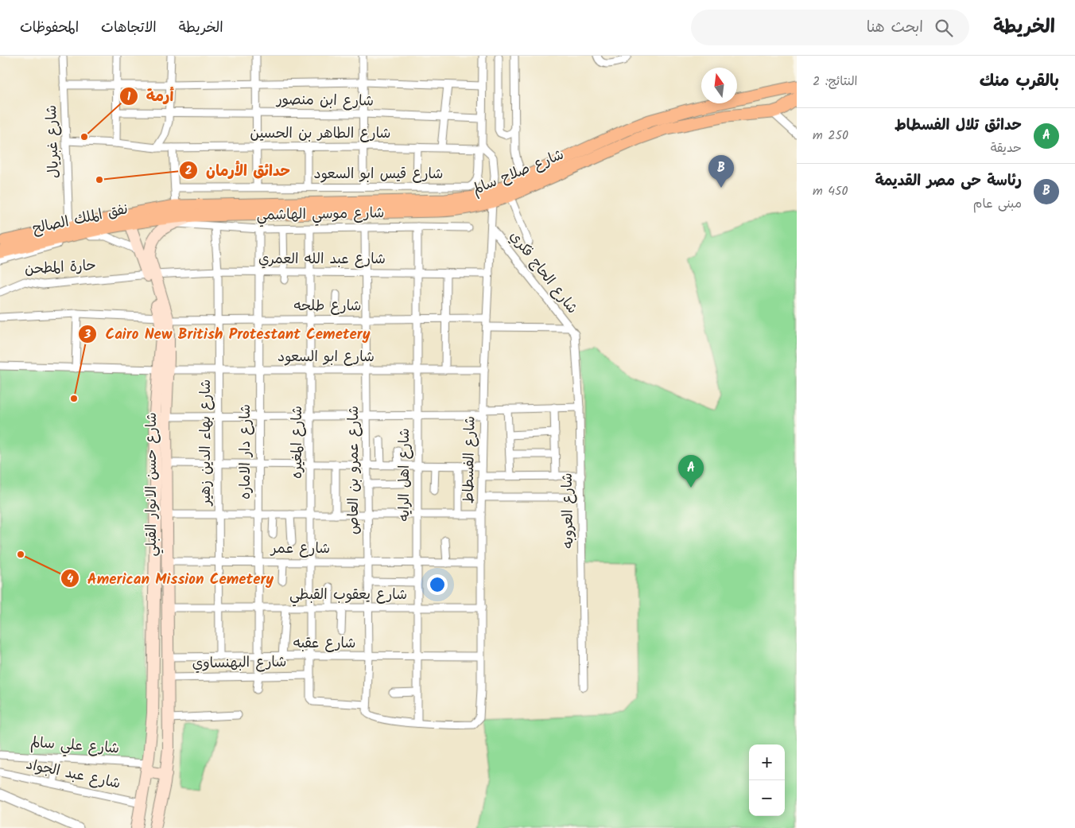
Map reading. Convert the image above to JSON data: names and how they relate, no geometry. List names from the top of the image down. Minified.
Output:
{"streets":{"highway":["شارع صلاح سالم","نفق الملك الصالح"],"main road":["شارع حسن الانوار القبلي"],"street":["شارع ابن منصور","شارع الطاهر بن الحسين","شارع غبريال","شارع قيس ابو السعود","شارع موسي الهاشمي","شارع عبد الله العمري","حارة المطحن","شارع الحاج فكري","شارع طلحه","شارع ابو السعود","شارع بهاء الدين زهير","شارع المغيره","شارع دار الاماره","شارع الفسطاط","شارع عمرو بن العاص","شارع اهل الرايه","شارع العروبه","شارع عمر","شارع يعقوب القبطي","شارع عقبه","شارع البهنساوي","شارع علي سالم","شارع عبد الجواد"]},"crossings":[["شارع ابن منصور","شارع الفسطاط"],["شارع الطاهر بن الحسين","شارع غبريال"],["شارع الطاهر بن الحسين","شارع قيس ابو السعود"],["شارع الطاهر بن الحسين","شارع الفسطاط"],["شارع غبريال","نفق الملك الصالح"],["شارع صلاح سالم","شارع موسي الهاشمي"],["شارع صلاح سالم","نفق الملك الصالح"],["شارع صلاح سالم","شارع الحاج فكري"],["شارع صلاح سالم","شارع الفسطاط"],["شارع صلاح سالم","شارع حسن الانوار القبلي"],["شارع قيس ابو السعود","شارع الفسطاط"],["شارع موسي الهاشمي","نفق الملك الصالح"],["شارع موسي الهاشمي","شارع بهاء الدين زهير"],["شارع موسي الهاشمي","شارع المغيره"],["شارع موسي الهاشمي","شارع دار الاماره"],["شارع موسي الهاشمي","شارع عمرو بن العاص"],["شارع موسي الهاشمي","شارع اهل الرايه"],["شارع موسي الهاشمي","شارع حسن الانوار القبلي"],["نفق الملك الصالح","شارع حسن الانوار القبلي"],["شارع عبد الله العمري","حارة المطحن"],["شارع عبد الله العمري","شارع بهاء الدين زهير"],["شارع عبد الله العمري","شارع المغيره"],["شارع عبد الله العمري","شارع دار الاماره"],["شارع عبد الله العمري","شارع الفسطاط"],["شارع عبد الله العمري","شارع عمرو بن العاص"],["شارع عبد الله العمري","شارع اهل الرايه"],["شارع عبد الله العمري","شارع حسن الانوار القبلي"],["حارة المطحن","شارع حسن الانوار القبلي"],["شارع الحاج فكري","شارع الفسطاط"],["شارع الحاج فكري","شارع العروبه"],["شارع طلحه","شارع بهاء الدين زهير"],["شارع طلحه","شارع المغيره"],["شارع طلحه","شارع دار الاماره"],["شارع طلحه","شارع الفسطاط"],["شارع طلحه","شارع عمرو بن العاص"],["شارع طلحه","شارع اهل الرايه"],["شارع طلحه","شارع حسن الانوار القبلي"],["شارع ابو السعود","شارع بهاء الدين زهير"],["شارع ابو السعود","شارع المغيره"],["شارع ابو السعود","شارع دار الاماره"],["شارع ابو السعود","شارع الفسطاط"],["شارع ابو السعود","شارع عمرو بن العاص"],["شارع ابو السعود","شارع اهل الرايه"],["شارع ابو السعود","شارع حسن الانوار القبلي"],["شارع بهاء الدين زهير","شارع عمر"],["شارع بهاء الدين زهير","شارع يعقوب القبطي"],["شارع بهاء الدين زهير","شارع عقبه"],["شارع المغيره","شارع عمرو بن العاص"],["شارع المغيره","شارع عمر"],["شارع المغيره","شارع يعقوب القبطي"],["شارع المغيره","شارع عقبه"],["شارع المغيره","شارع البهنساوي"],["شارع دار الاماره","شارع عمر"],["شارع دار الاماره","شارع يعقوب القبطي"],["شارع دار الاماره","شارع عقبه"],["شارع دار الاماره","شارع البهنساوي"],["شارع الفسطاط","شارع اهل الرايه"],["شارع الفسطاط","شارع عمر"],["شارع الفسطاط","شارع يعقوب القبطي"],["شارع الفسطاط","شارع عقبه"],["شارع عمرو بن العاص","شارع عمر"],["شارع عمرو بن العاص","شارع يعقوب القبطي"],["شارع عمرو بن العاص","شارع عقبه"],["شارع اهل الرايه","شارع عمر"],["شارع اهل الرايه","شارع يعقوب القبطي"],["شارع اهل الرايه","شارع عقبه"],["شارع حسن الانوار القبلي","شارع عمر"],["شارع حسن الانوار القبلي","شارع يعقوب القبطي"],["شارع حسن الانوار القبلي","شارع عقبه"],["شارع حسن الانوار القبلي","شارع البهنساوي"],["شارع حسن الانوار القبلي","شارع علي سالم"],["شارع حسن الانوار القبلي","شارع عبد الجواد"]],"places":["أرمة","حدائق الأرمان","Cairo New British Protestant Cemetery","American Mission Cemetery"],"north":"top","page":{"header":"الخريطة","search":"ابحث هنا","nav":["الخريطة","الاتجاهات","المحفوظات"],"heading":["بالقرب منك","النتائج: 2"],"list":[{"mark":"A","name":"حدائق تلال الفسطاط","note":"حديقة","value":"250 m"},{"mark":"B","name":"رئاسة حى مصر القديمة","note":"مبنى عام","value":"450 m"}],"pins":["B","A"],"map_buttons":["+","−"]}}
